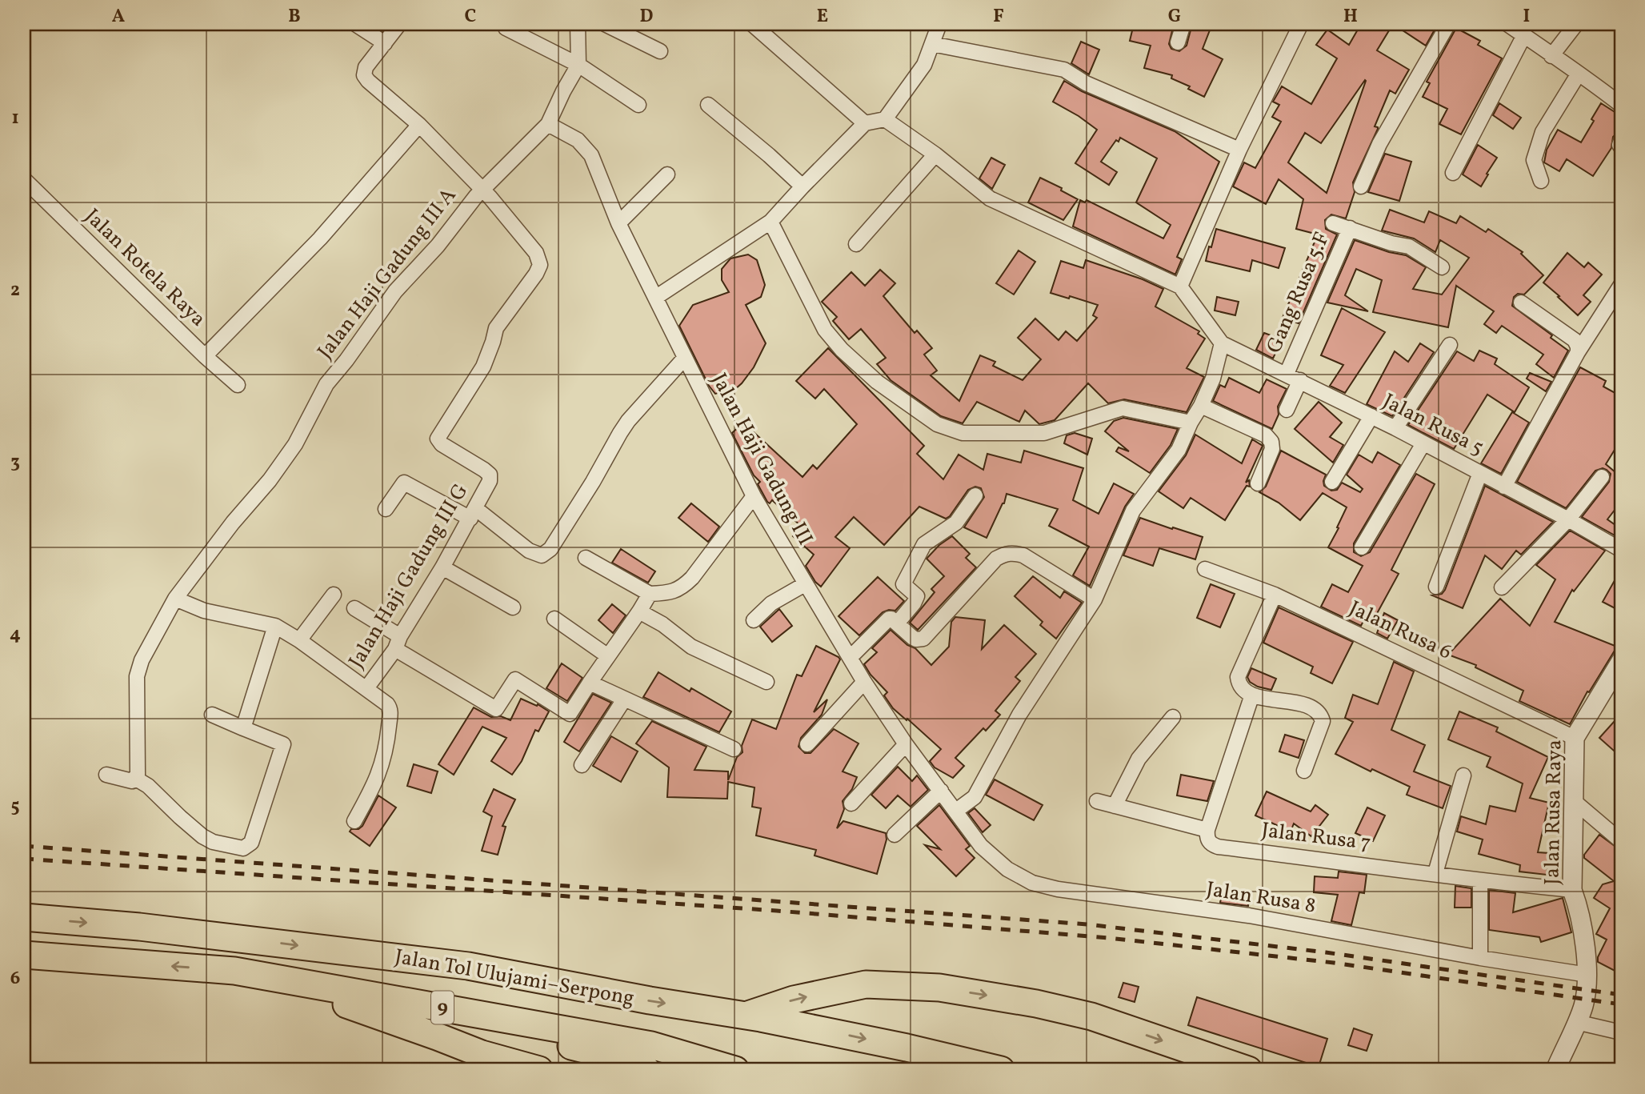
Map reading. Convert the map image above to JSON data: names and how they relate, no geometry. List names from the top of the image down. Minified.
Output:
{"streets":{"highway":["Jalan Tol Ulujami–Serpong","9"],"street":["Jalan Rotela Raya","Jalan Haji Gadung III A","Gang Rusa 5.F","Jalan Rusa 5","Jalan Haji Gadung III","Jalan Haji Gadung III G","Jalan Rusa 6","Jalan Rusa Raya","Jalan Rusa 7","Jalan Rusa 8"]},"crossings":[["Jalan Haji Gadung III A","Jalan Haji Gadung III G"],["Gang Rusa 5.F","Jalan Rusa 5"],["Jalan Haji Gadung III","Jalan Rusa 8"],["Jalan Rusa 6","Jalan Rusa Raya"],["Jalan Rusa Raya","Jalan Rusa 7"],["Jalan Rusa Raya","Jalan Rusa 8"]],"grid":{"columns":["A","B","C","D","E","F","G","H","I"],"rows":["1","2","3","4","5","6"]}}
